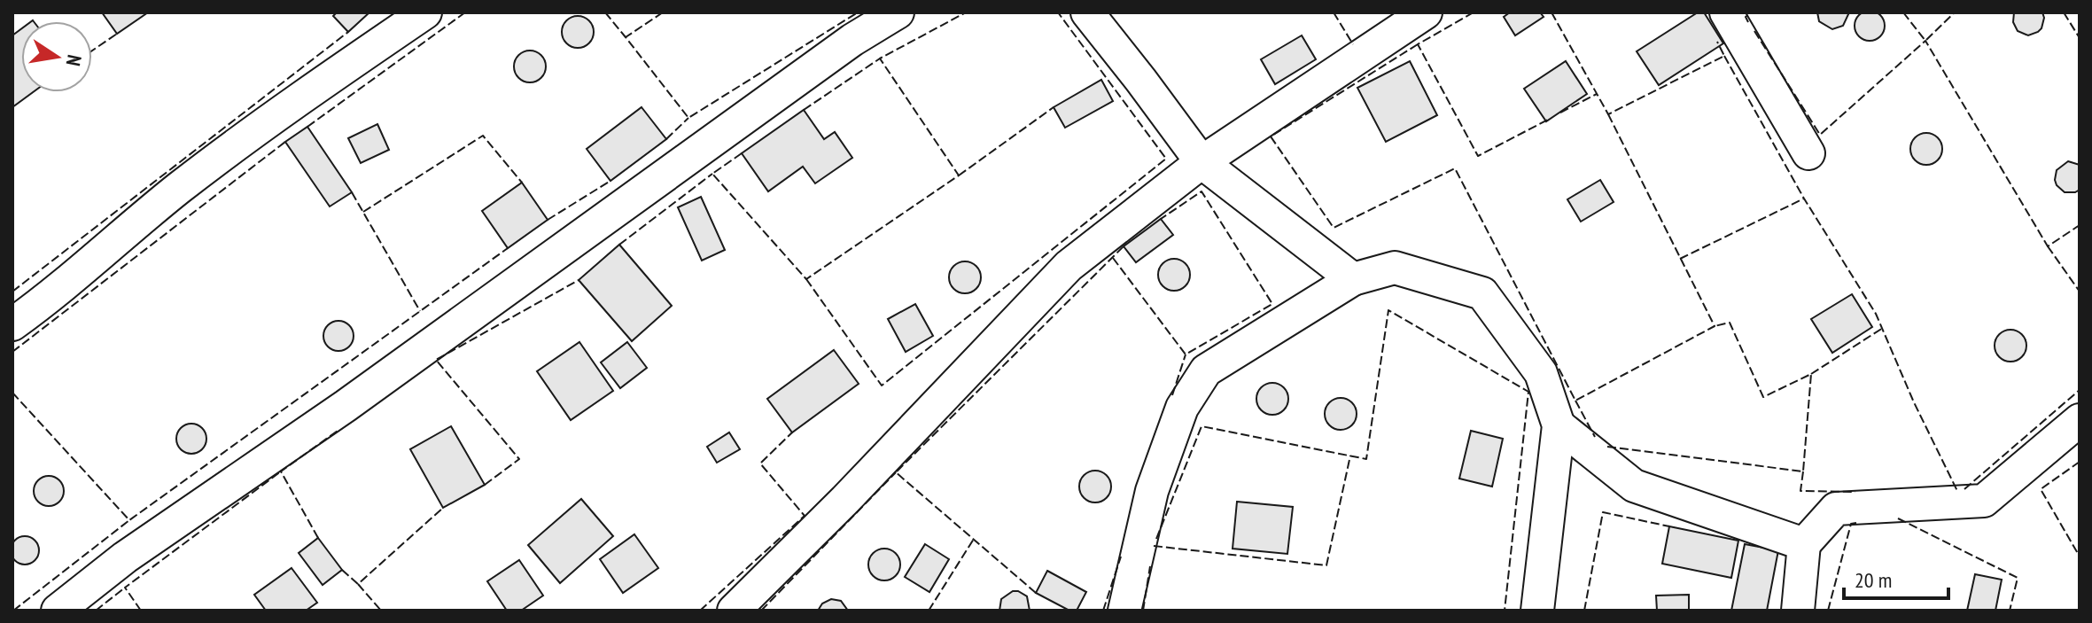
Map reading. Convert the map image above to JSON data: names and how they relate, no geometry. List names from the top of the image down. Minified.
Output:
{"scale_bar":"20 m","north":"right"}
